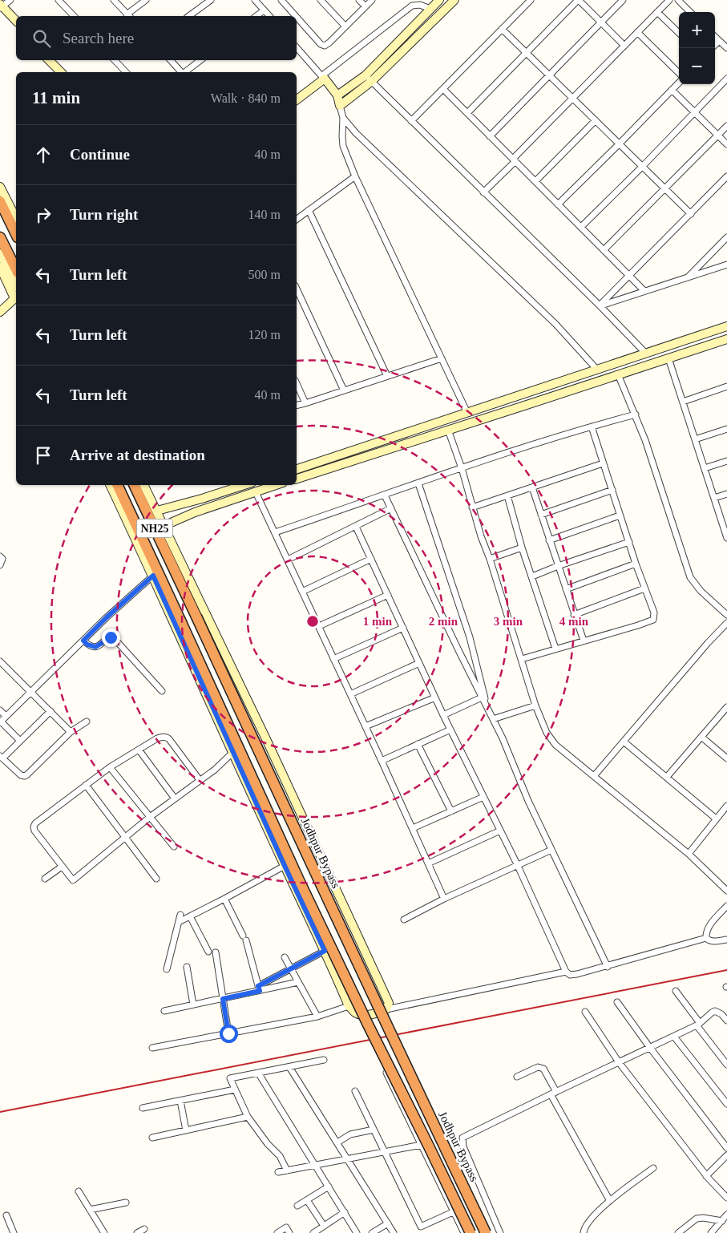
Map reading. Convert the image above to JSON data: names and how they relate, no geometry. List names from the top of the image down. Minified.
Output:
{"streets":{"highway":["NH25","Jodhpur Bypass"]},"page":{"map_buttons":["+","−"],"search":"Search here","heading":["11 min","Walk · 840 m"],"list":[["Continue","40 m"],["Turn right","140 m"],["Turn left","500 m"],["Turn left","120 m"],["Turn left","40 m"],"Arrive at destination"]},"rings":["1 min","2 min","3 min","4 min"]}
